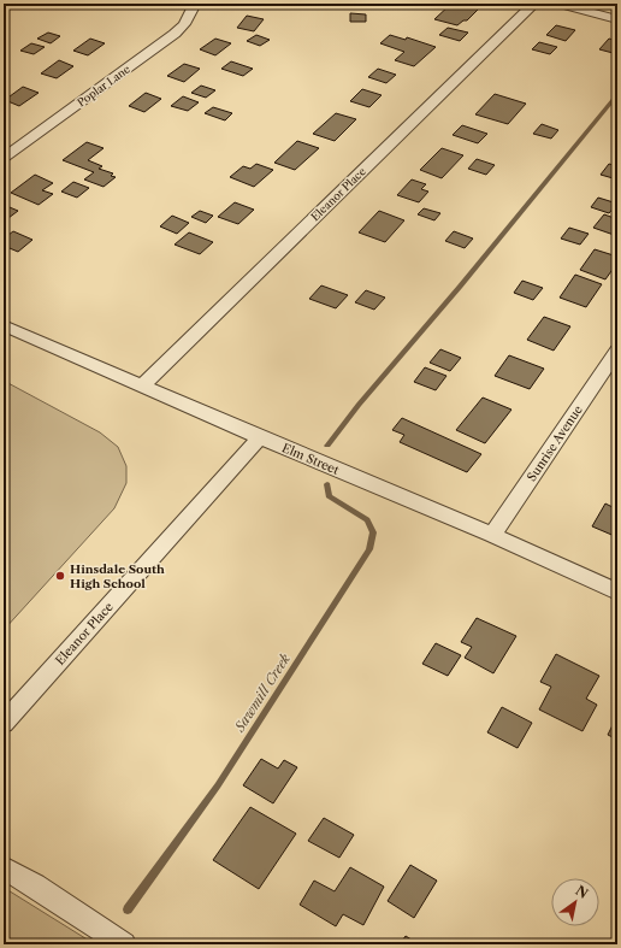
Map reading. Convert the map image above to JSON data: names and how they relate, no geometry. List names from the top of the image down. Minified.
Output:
{"streets":{"street":["Poplar Lane","Eleanor Place","Sunrise Avenue","Elm Street"]},"crossings":[["Eleanor Place","Elm Street"],["Sunrise Avenue","Elm Street"]],"water":["Sawmill Creek"],"places":["Hinsdale South High School"],"north":"top right"}
